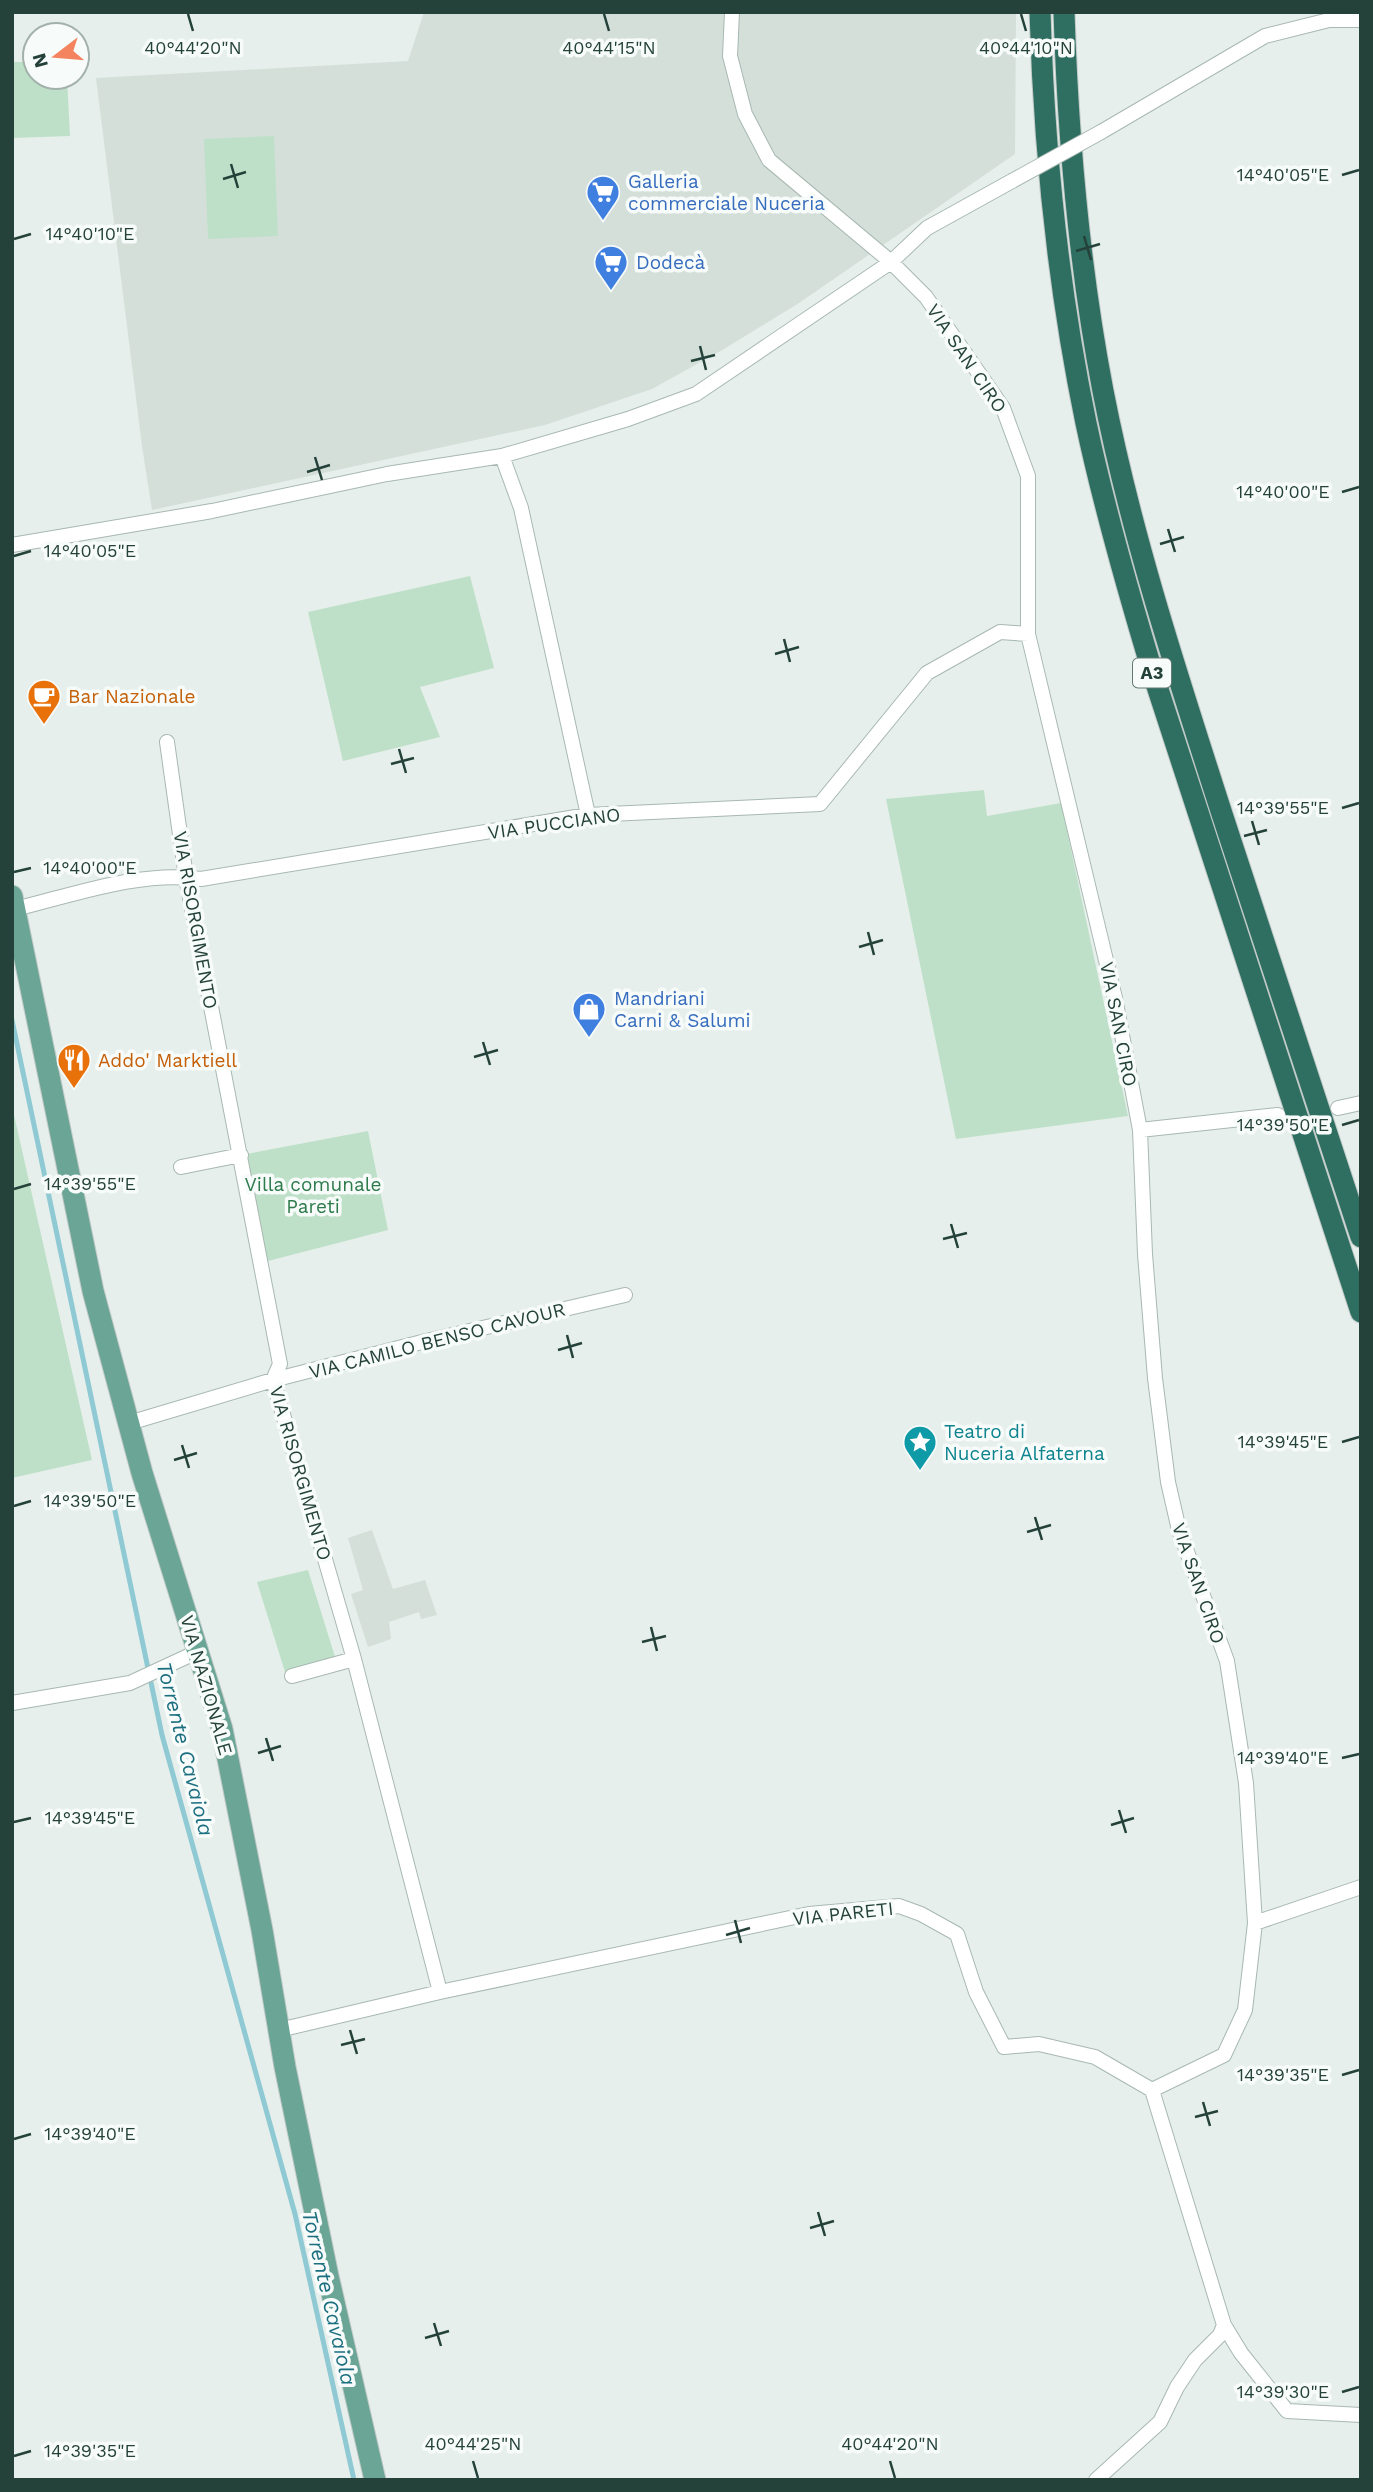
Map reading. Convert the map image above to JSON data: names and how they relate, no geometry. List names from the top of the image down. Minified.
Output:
{"streets":{"highway":["A3"],"main road":["VIA NAZIONALE"],"street":["VIA SAN CIRO","VIA PUCCIANO","VIA RISORGIMENTO","VIA CAMILO BENSO CAVOUR","VIA PARETI"]},"crossings":[["VIA SAN CIRO","VIA PUCCIANO"],["VIA SAN CIRO","VIA PARETI"],["VIA PUCCIANO","VIA RISORGIMENTO"],["VIA PUCCIANO","VIA NAZIONALE"],["VIA RISORGIMENTO","VIA CAMILO BENSO CAVOUR"],["VIA RISORGIMENTO","VIA PARETI"],["VIA CAMILO BENSO CAVOUR","VIA NAZIONALE"],["VIA NAZIONALE","VIA PARETI"]],"water":["Torrente Cavaiola"],"parks":["Villa comunale Pareti"],"places":{"supermarket":["Galleria commerciale Nuceria","Dodecà"],"cafe":["Bar Nazionale"],"shop":["Mandriani Carni & Salumi"],"restaurant":["Addo' Marktiell"],"place":["Teatro di Nuceria Alfaterna"]},"north":"left","coordinates":["40°44'20\"N","40°44'15\"N","40°44'10\"N","14°40'05\"E","14°40'10\"E","14°40'00\"E","14°39'55\"E","14°39'50\"E","14°39'45\"E","14°39'40\"E","14°39'35\"E","14°39'30\"E","40°44'25\"N"]}
